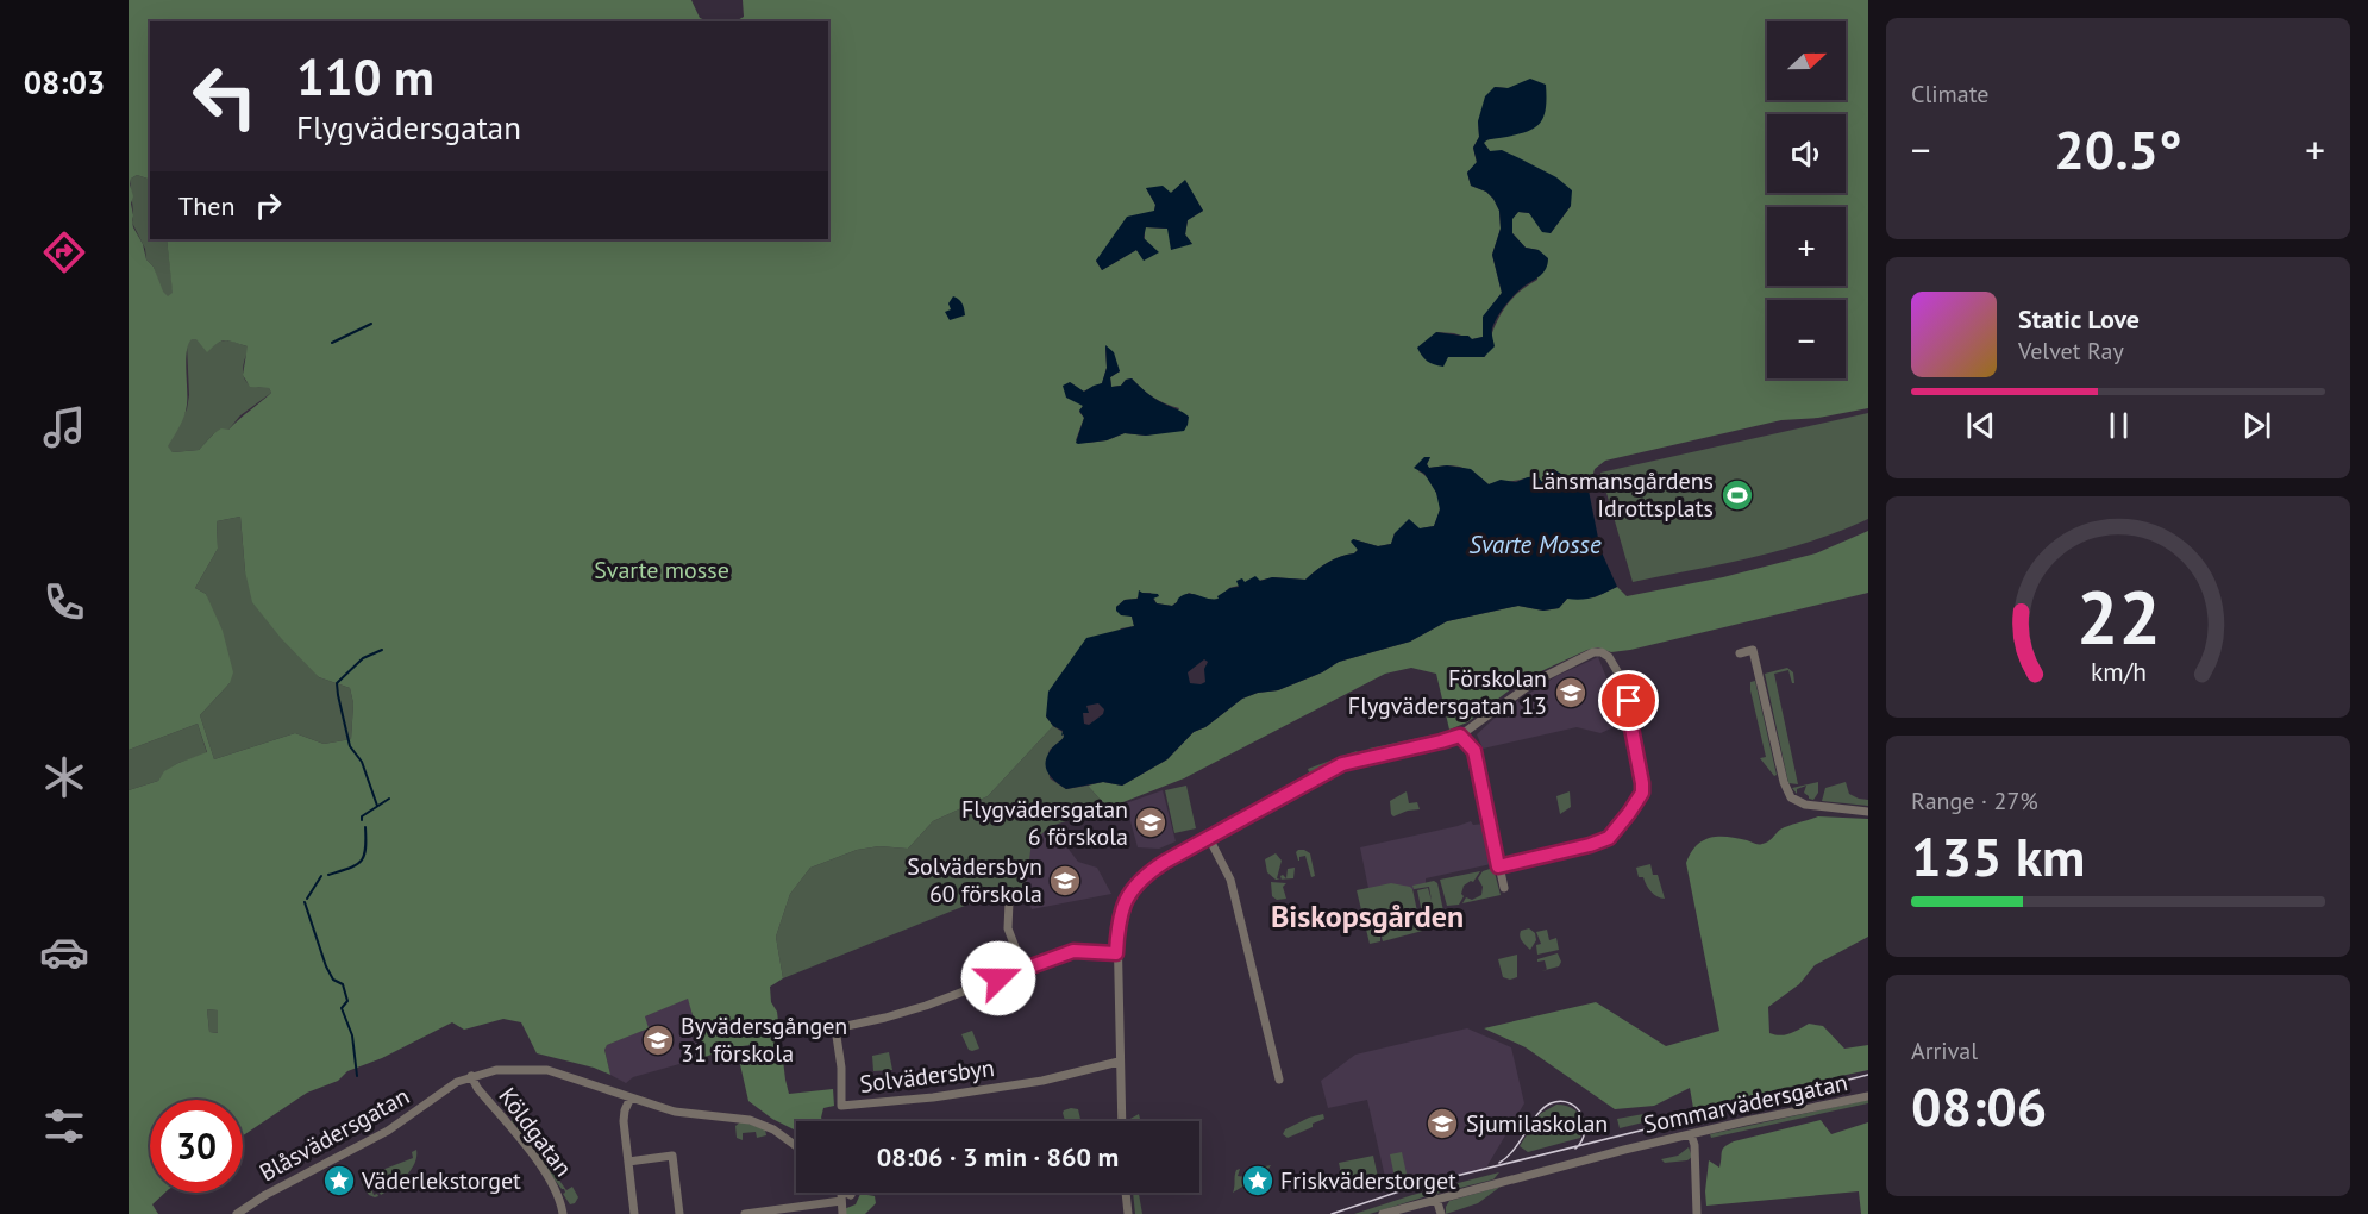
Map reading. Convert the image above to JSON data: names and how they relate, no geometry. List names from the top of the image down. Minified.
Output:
{"streets":{"street":["Solvädersbyn","Sommarvädersgatan","Köldgatan","Blåsvädersgatan"]},"crossings":[["Köldgatan","Blåsvädersgatan"]],"districts":["Biskopsgården"],"water":["Svarte Mosse"],"parks":["Svarte mosse"],"places":{"sports":["Länsmansgårdens Idrottsplats"],"school or university":["Förskolan Flygvädersgatan 13","Flygvädersgatan 6 förskola","Solvädersbyn 60 förskola","Byvädersgången 31 förskola","Sjumilaskolan"],"place":["Väderlekstorget","Friskväderstorget"]},"north":"right","page":{"tabs":"08:03","tile":["Climate",["Range · 27%","135 km"],["Arrival","08:06"]],"map_buttons":["+","−"],"turn":["110 m","Flygvädersgatan"],"heat":["−","20.5°","+"],"then":"Then","song":["Static Love","Velvet Ray"],"limit":"30","trip":"08:06 · 3 min · 860 m","gauge":["22","km/h"]}}
